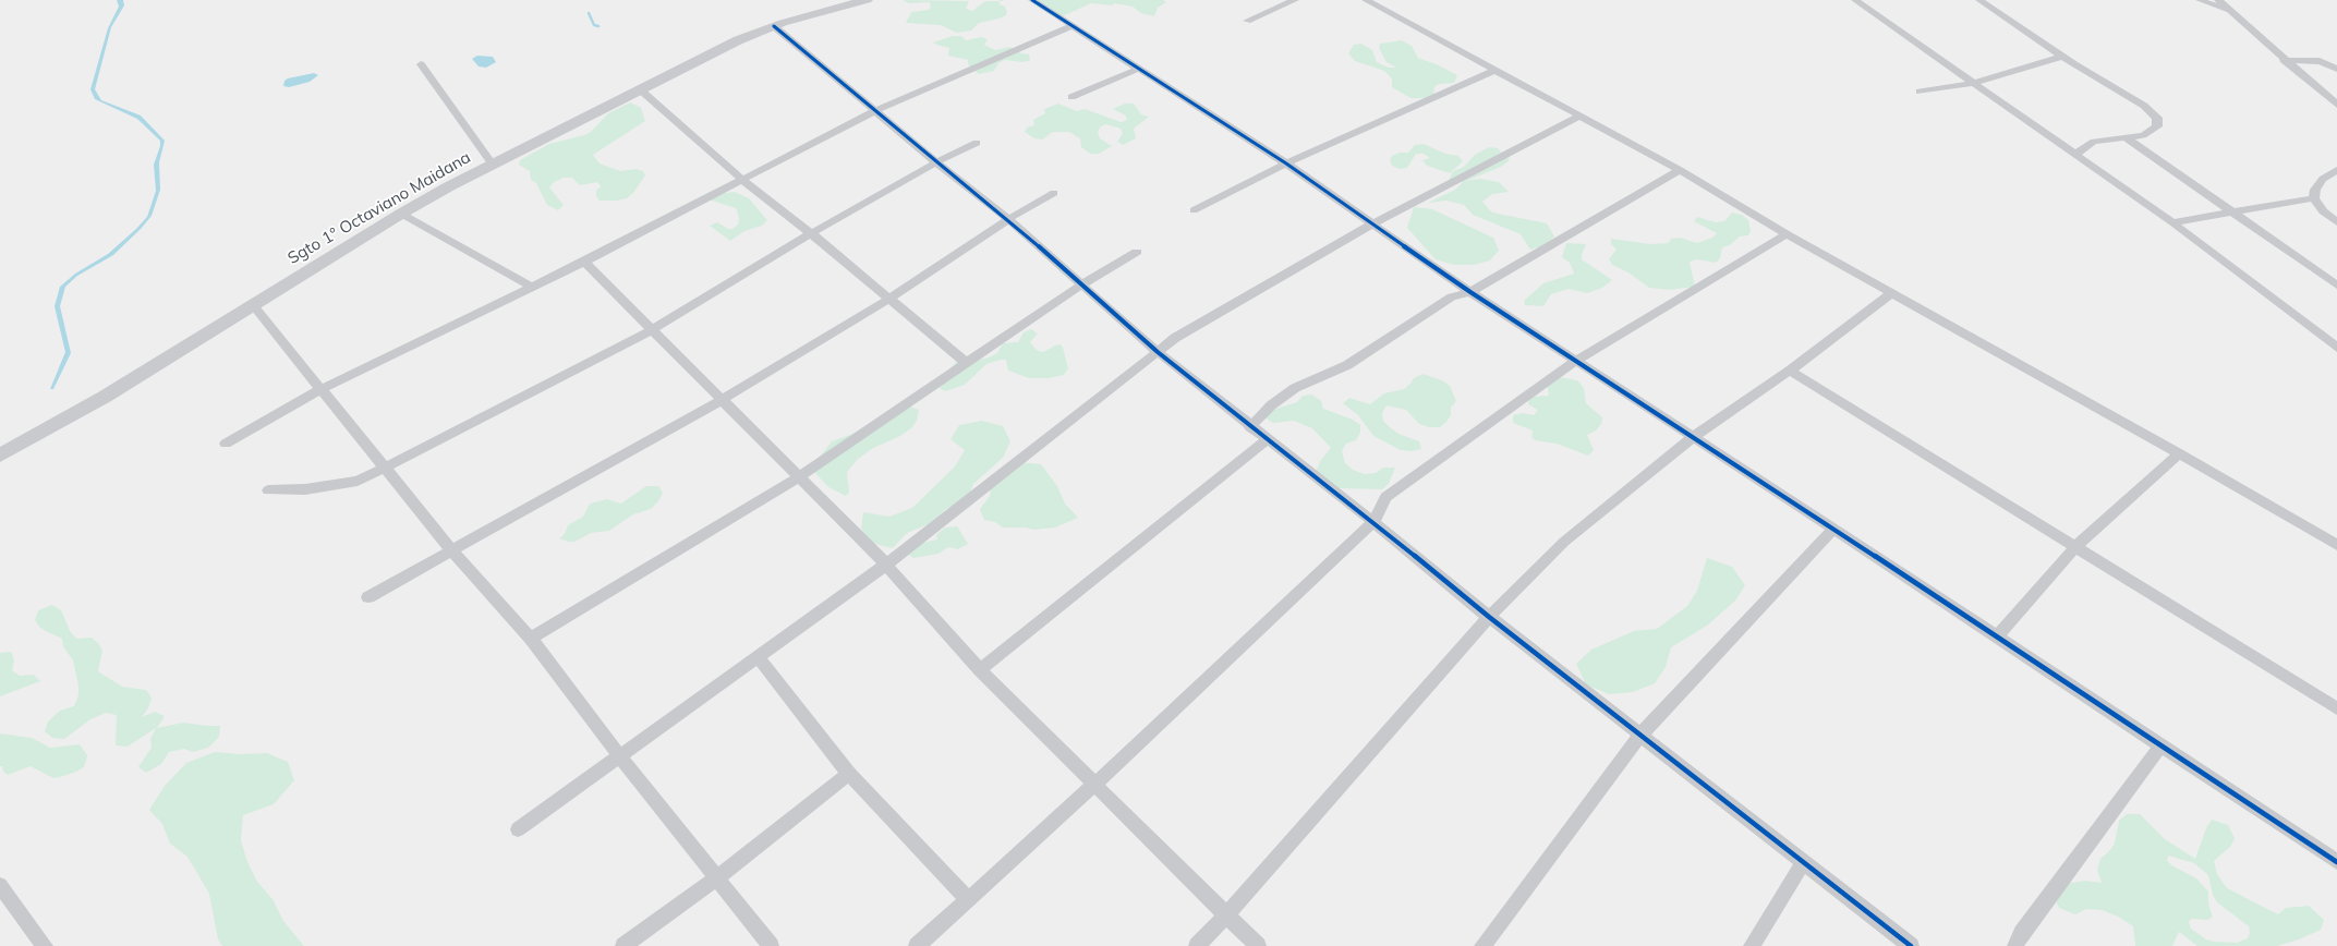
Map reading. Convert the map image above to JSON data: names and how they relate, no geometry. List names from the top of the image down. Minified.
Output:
{"streets":{"main road":["Sgto 1° Octaviano Maidana"]}}
